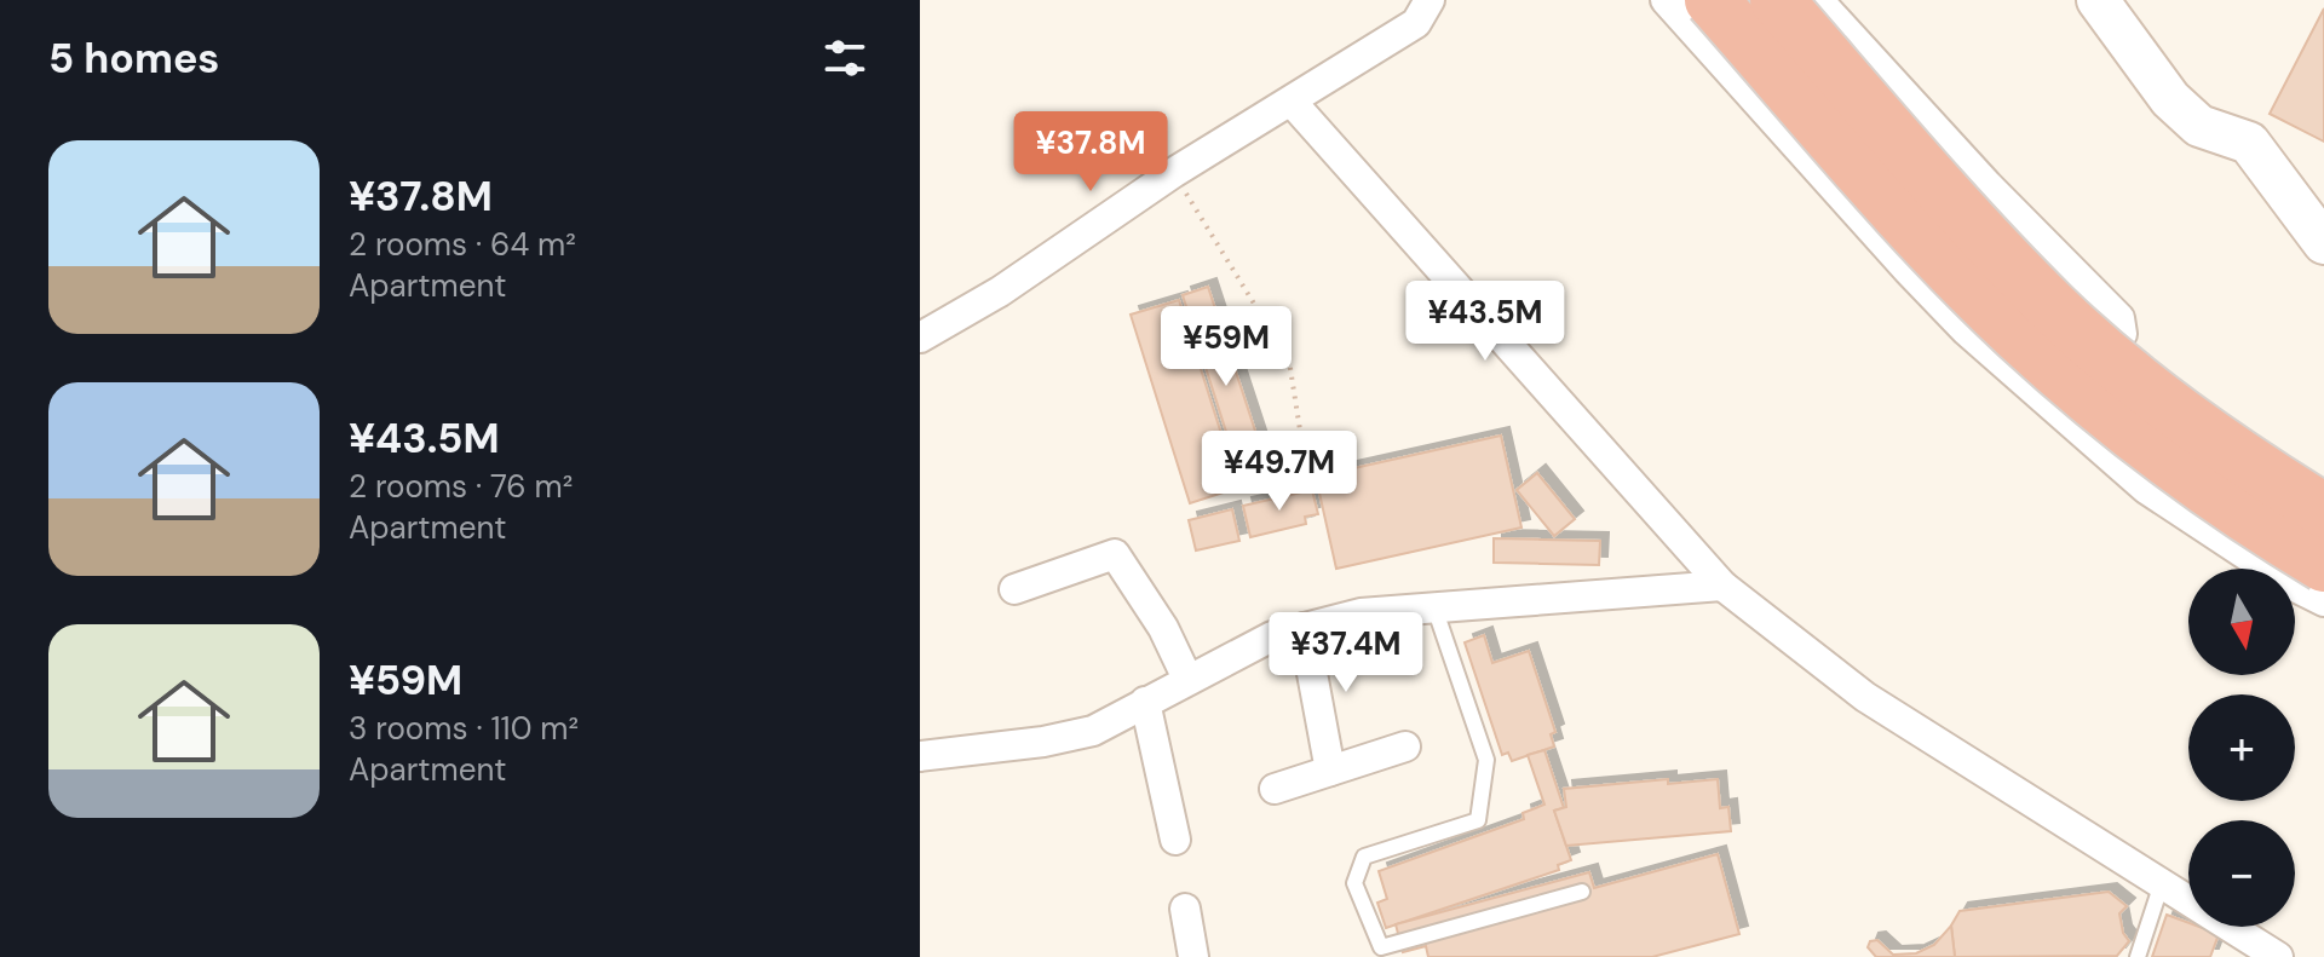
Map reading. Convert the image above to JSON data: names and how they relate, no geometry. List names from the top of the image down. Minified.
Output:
{"north":"bottom","page":{"heading":"5 homes","price":["¥37.8M","¥43.5M","¥59M","¥49.7M","¥37.4M"],"list":[{"name":"¥37.8M","note":"2 rooms · 64 m² · Apartment"},{"name":"¥43.5M","note":"2 rooms · 76 m² · Apartment"},{"name":"¥59M","note":"3 rooms · 110 m² · Apartment"}],"map_buttons":["+","−"]}}
